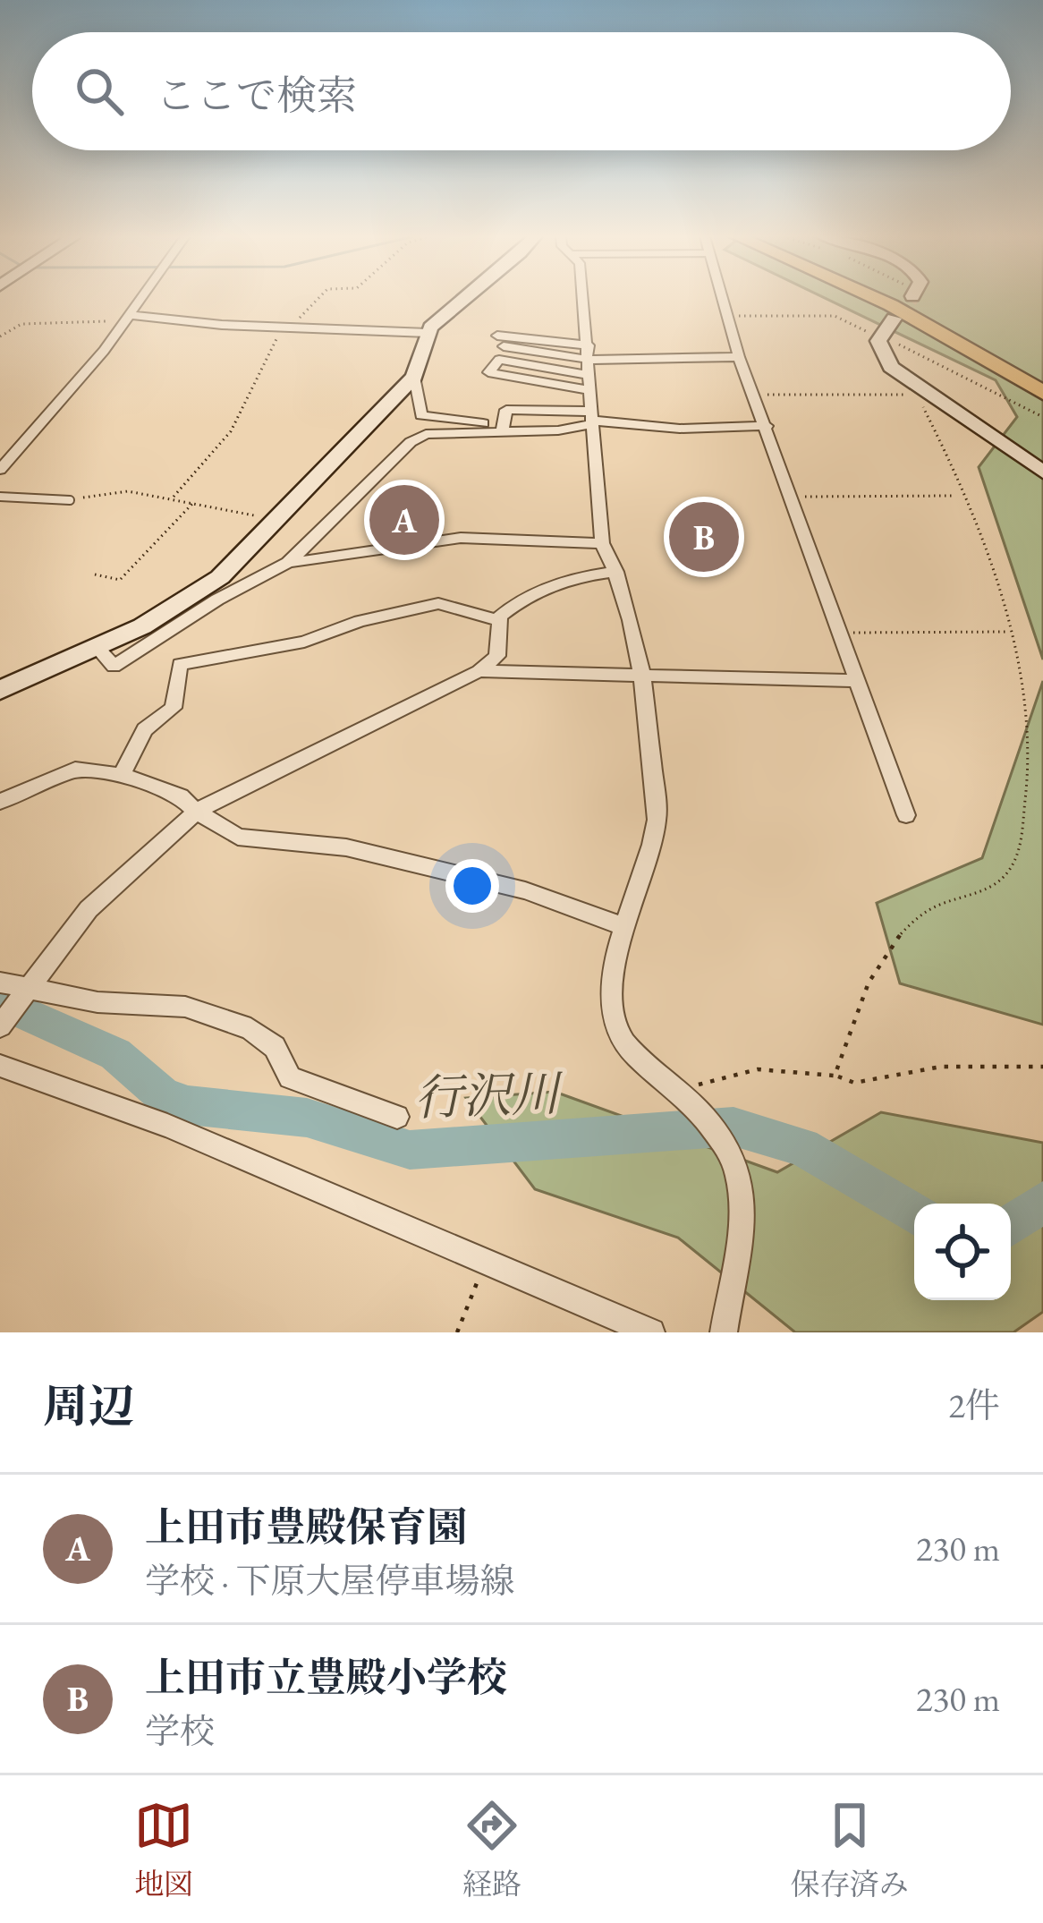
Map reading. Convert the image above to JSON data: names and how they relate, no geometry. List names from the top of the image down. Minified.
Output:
{"water":["行沢川"],"page":{"search":"ここで検索","pins":["A","B"],"heading":["周辺","2件"],"list":[{"mark":"A","name":"上田市豊殿保育園","note":"学校 · 下原大屋停車場線","value":"230 m"},{"mark":"B","name":"上田市立豊殿小学校","note":"学校","value":"230 m"}],"nav":["地図","経路","保存済み"]}}
